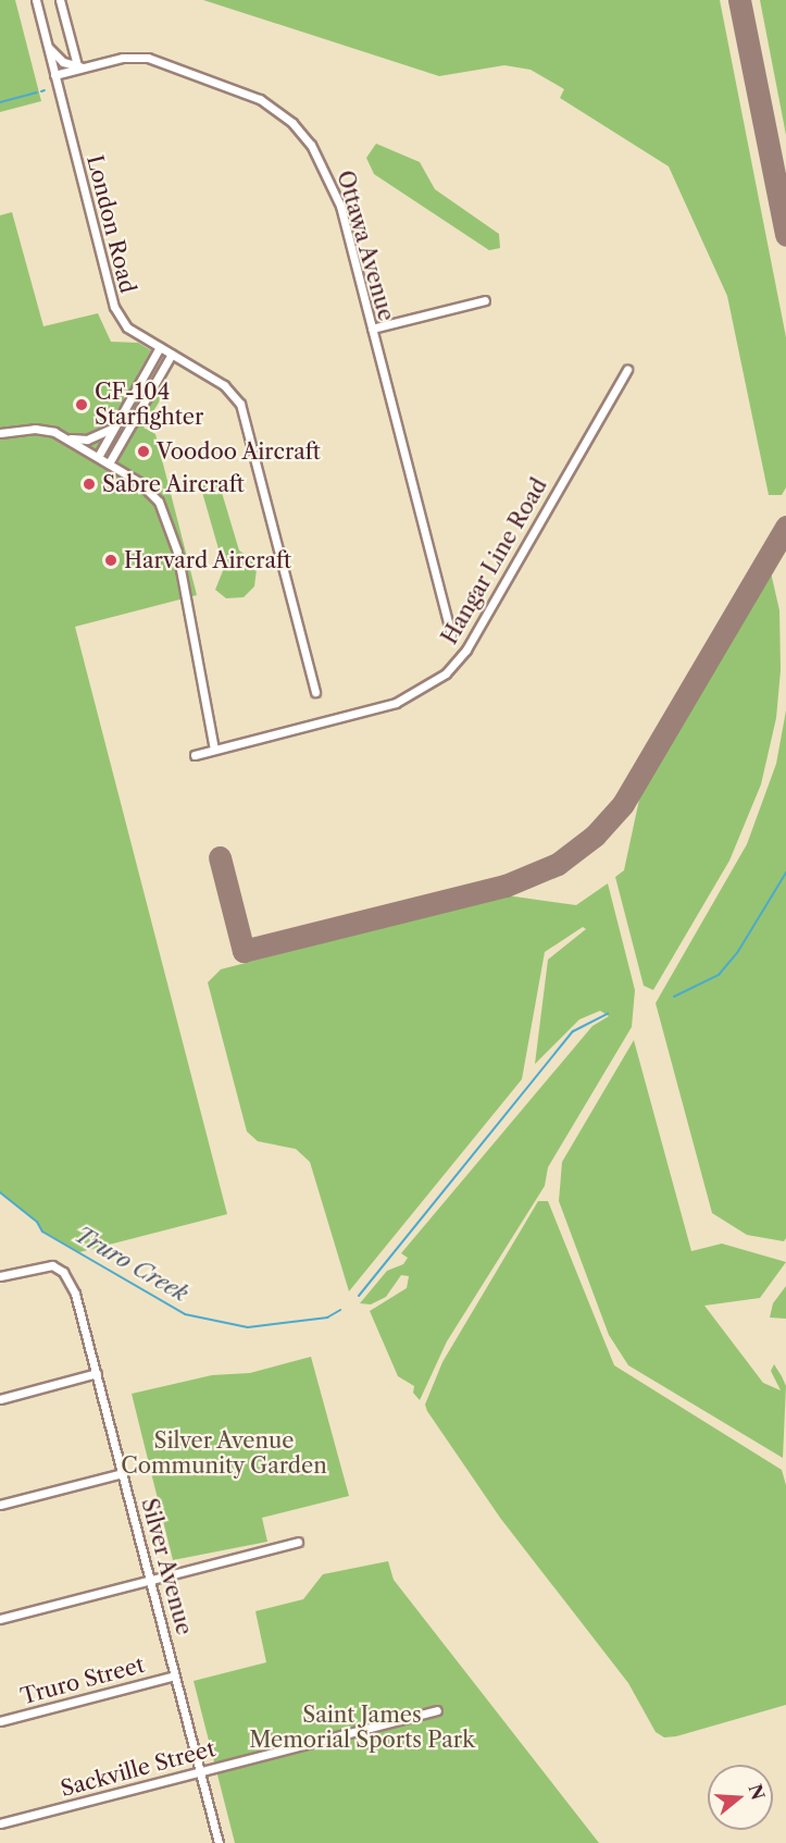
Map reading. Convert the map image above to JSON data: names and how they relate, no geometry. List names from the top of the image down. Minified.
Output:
{"streets":{"street":["London Road","Ottawa Avenue","Hangar Line Road","Silver Avenue","Truro Street","Sackville Street"]},"crossings":[["London Road","Ottawa Avenue"],["Silver Avenue","Truro Street"],["Silver Avenue","Sackville Street"]],"water":["Truro Creek"],"parks":["Silver Avenue Community Garden","Saint James Memorial Sports Park"],"places":["CF-104 Starfighter","Voodoo Aircraft","Sabre Aircraft","Harvard Aircraft"],"north":"right"}
